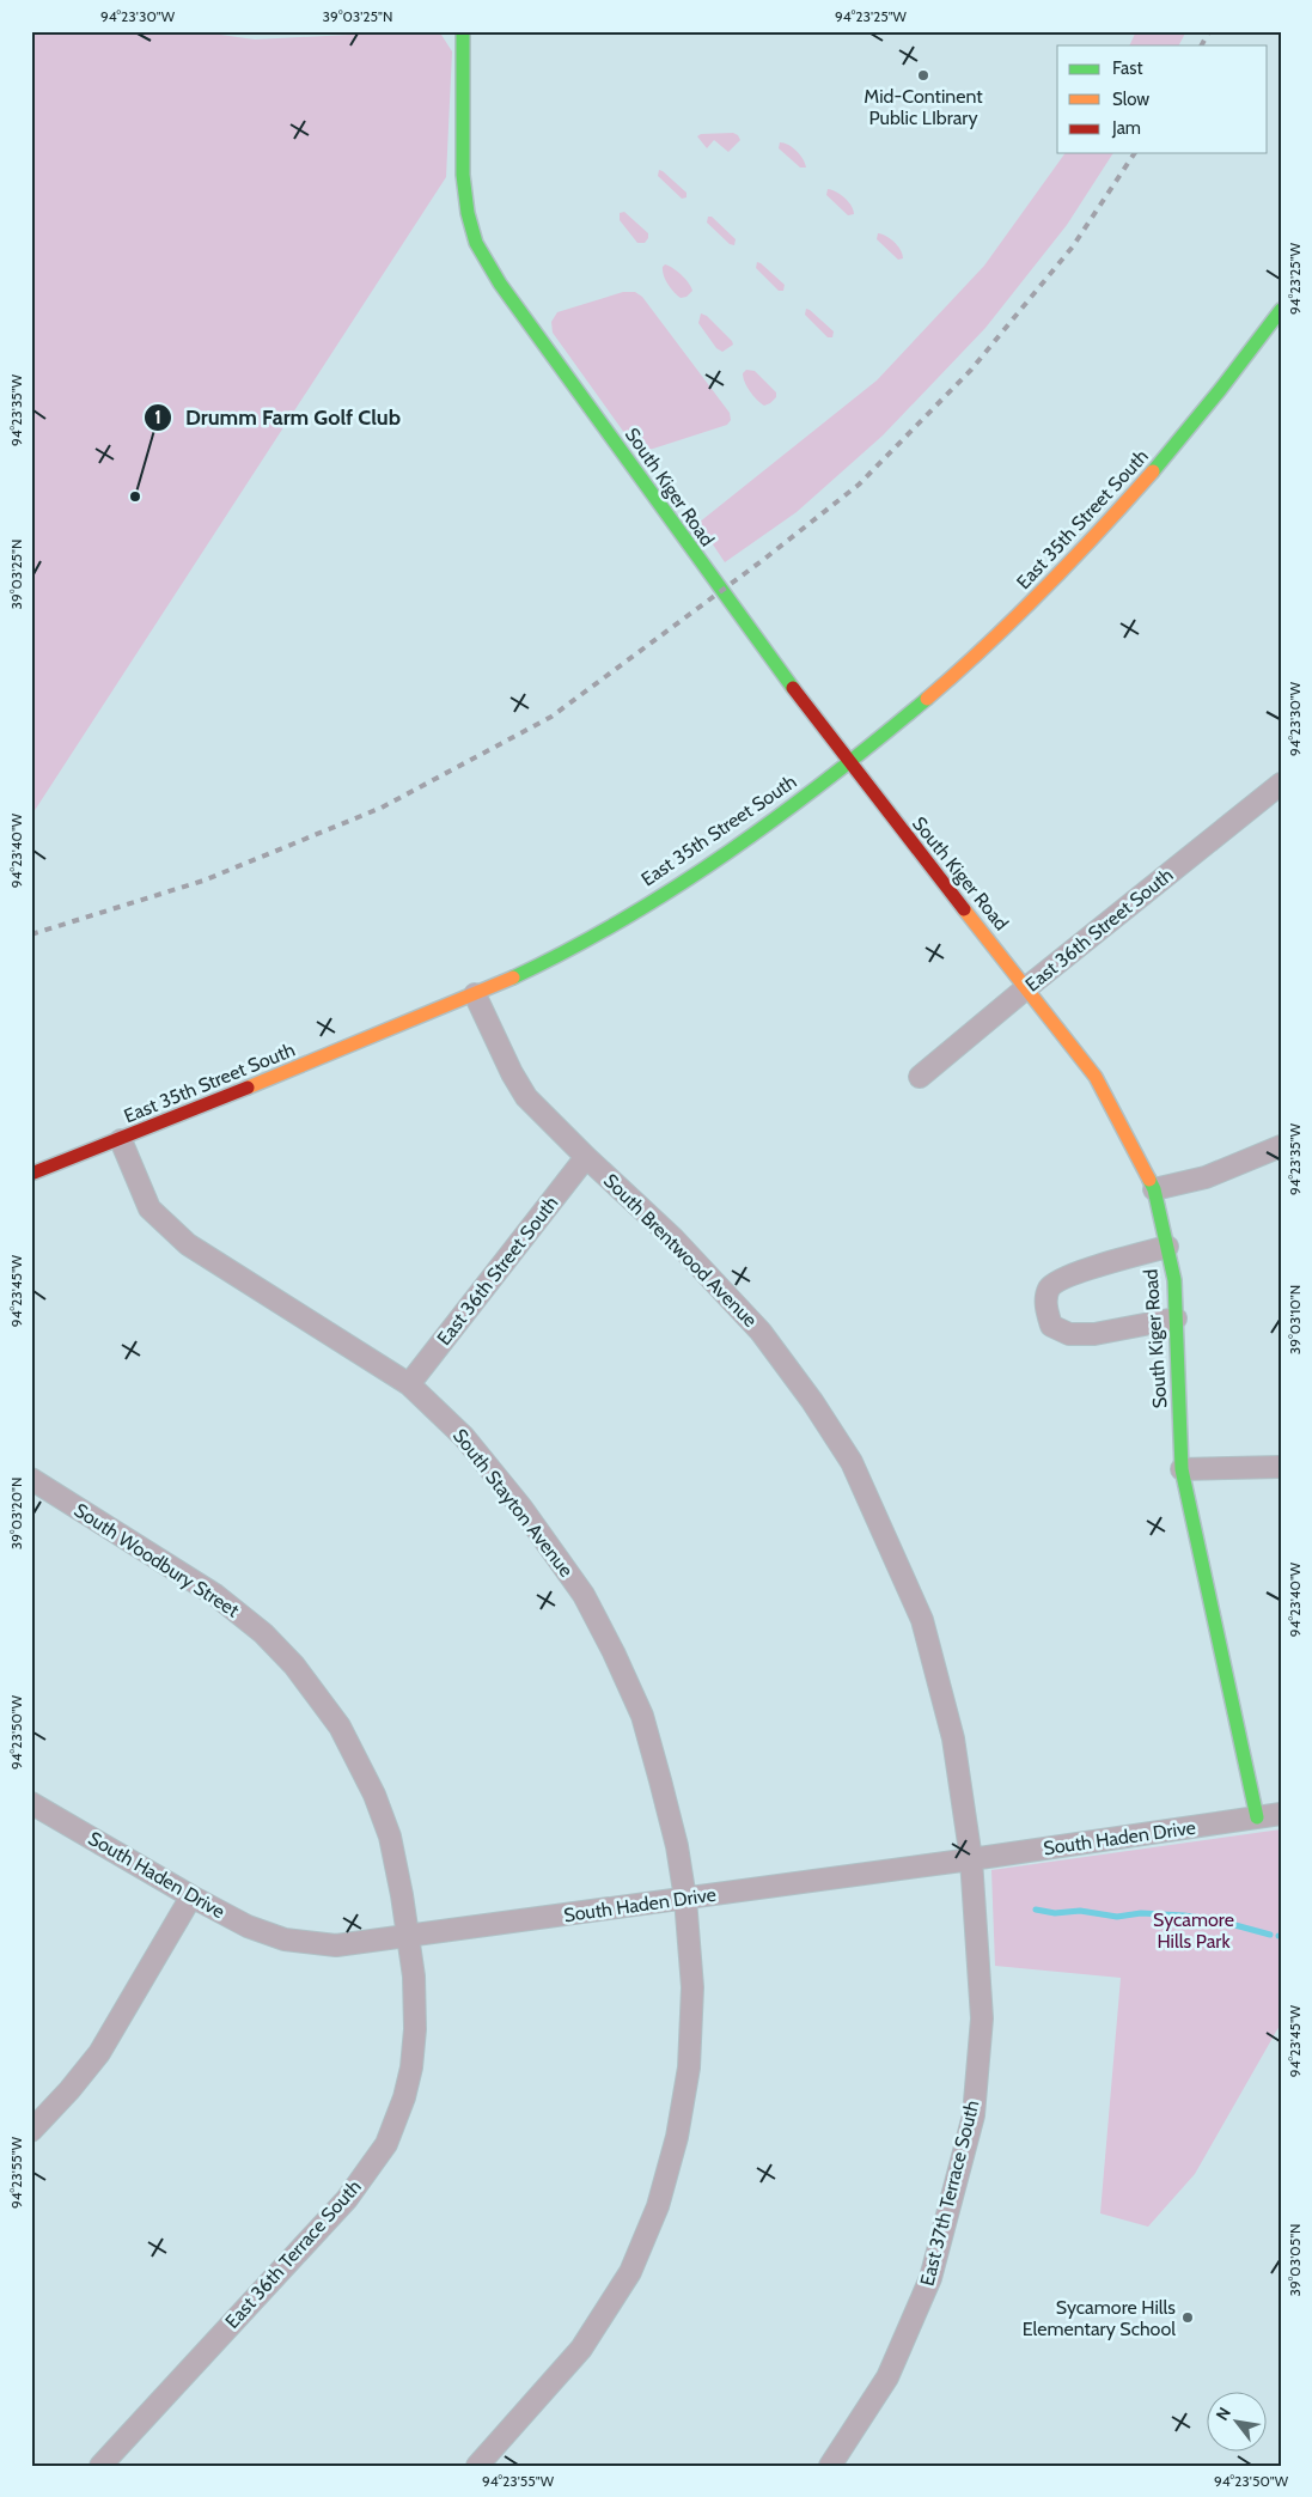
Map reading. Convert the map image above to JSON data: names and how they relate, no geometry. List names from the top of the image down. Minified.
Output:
{"streets":{"street":["South Kiger Road","East 35th Street South","East 36th Street South","South Brentwood Avenue","South Stayton Avenue","South Woodbury Street","South Haden Drive","East 37th Terrace South","East 36th Terrace South"]},"crossings":[["South Kiger Road","East 35th Street South"],["South Kiger Road","East 36th Street South"],["South Kiger Road","South Haden Drive"],["East 35th Street South","South Brentwood Avenue"],["East 35th Street South","South Stayton Avenue"],["East 36th Street South","South Brentwood Avenue"],["East 36th Street South","South Stayton Avenue"],["South Brentwood Avenue","South Haden Drive"],["South Brentwood Avenue","East 37th Terrace South"],["South Stayton Avenue","South Haden Drive"],["South Woodbury Street","South Haden Drive"],["South Woodbury Street","East 36th Terrace South"],["South Haden Drive","East 37th Terrace South"],["South Haden Drive","East 36th Terrace South"]],"parks":["Sycamore Hills Park"],"places":["Mid-Continent Public LIbrary","Drumm Farm Golf Club","Sycamore Hills Elementary School"],"legend":["Fast","Slow","Jam"],"north":"top left","coordinates":["94°23'30\"W","39°03'25\"N","94°23'25\"W","94°23'35\"W","94°23'40\"W","94°23'45\"W","39°03'10\"N","39°03'20\"N","94°23'50\"W","94°23'55\"W","39°03'05\"N"]}
